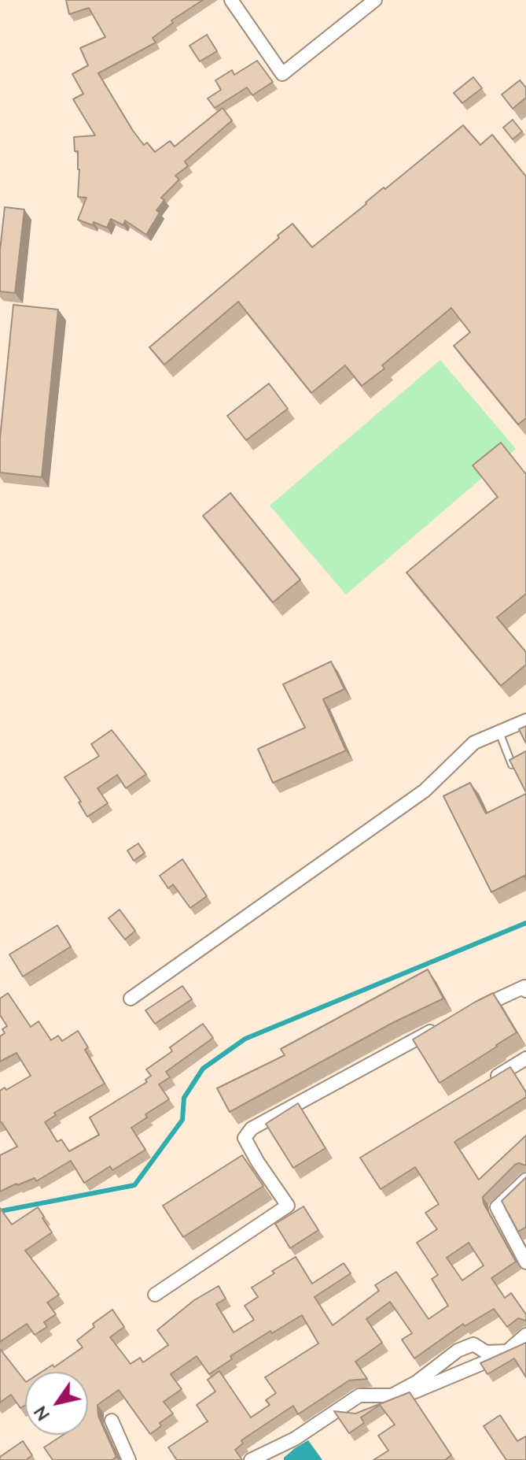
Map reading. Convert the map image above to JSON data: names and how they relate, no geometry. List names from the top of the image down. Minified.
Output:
{"north":"bottom left"}
